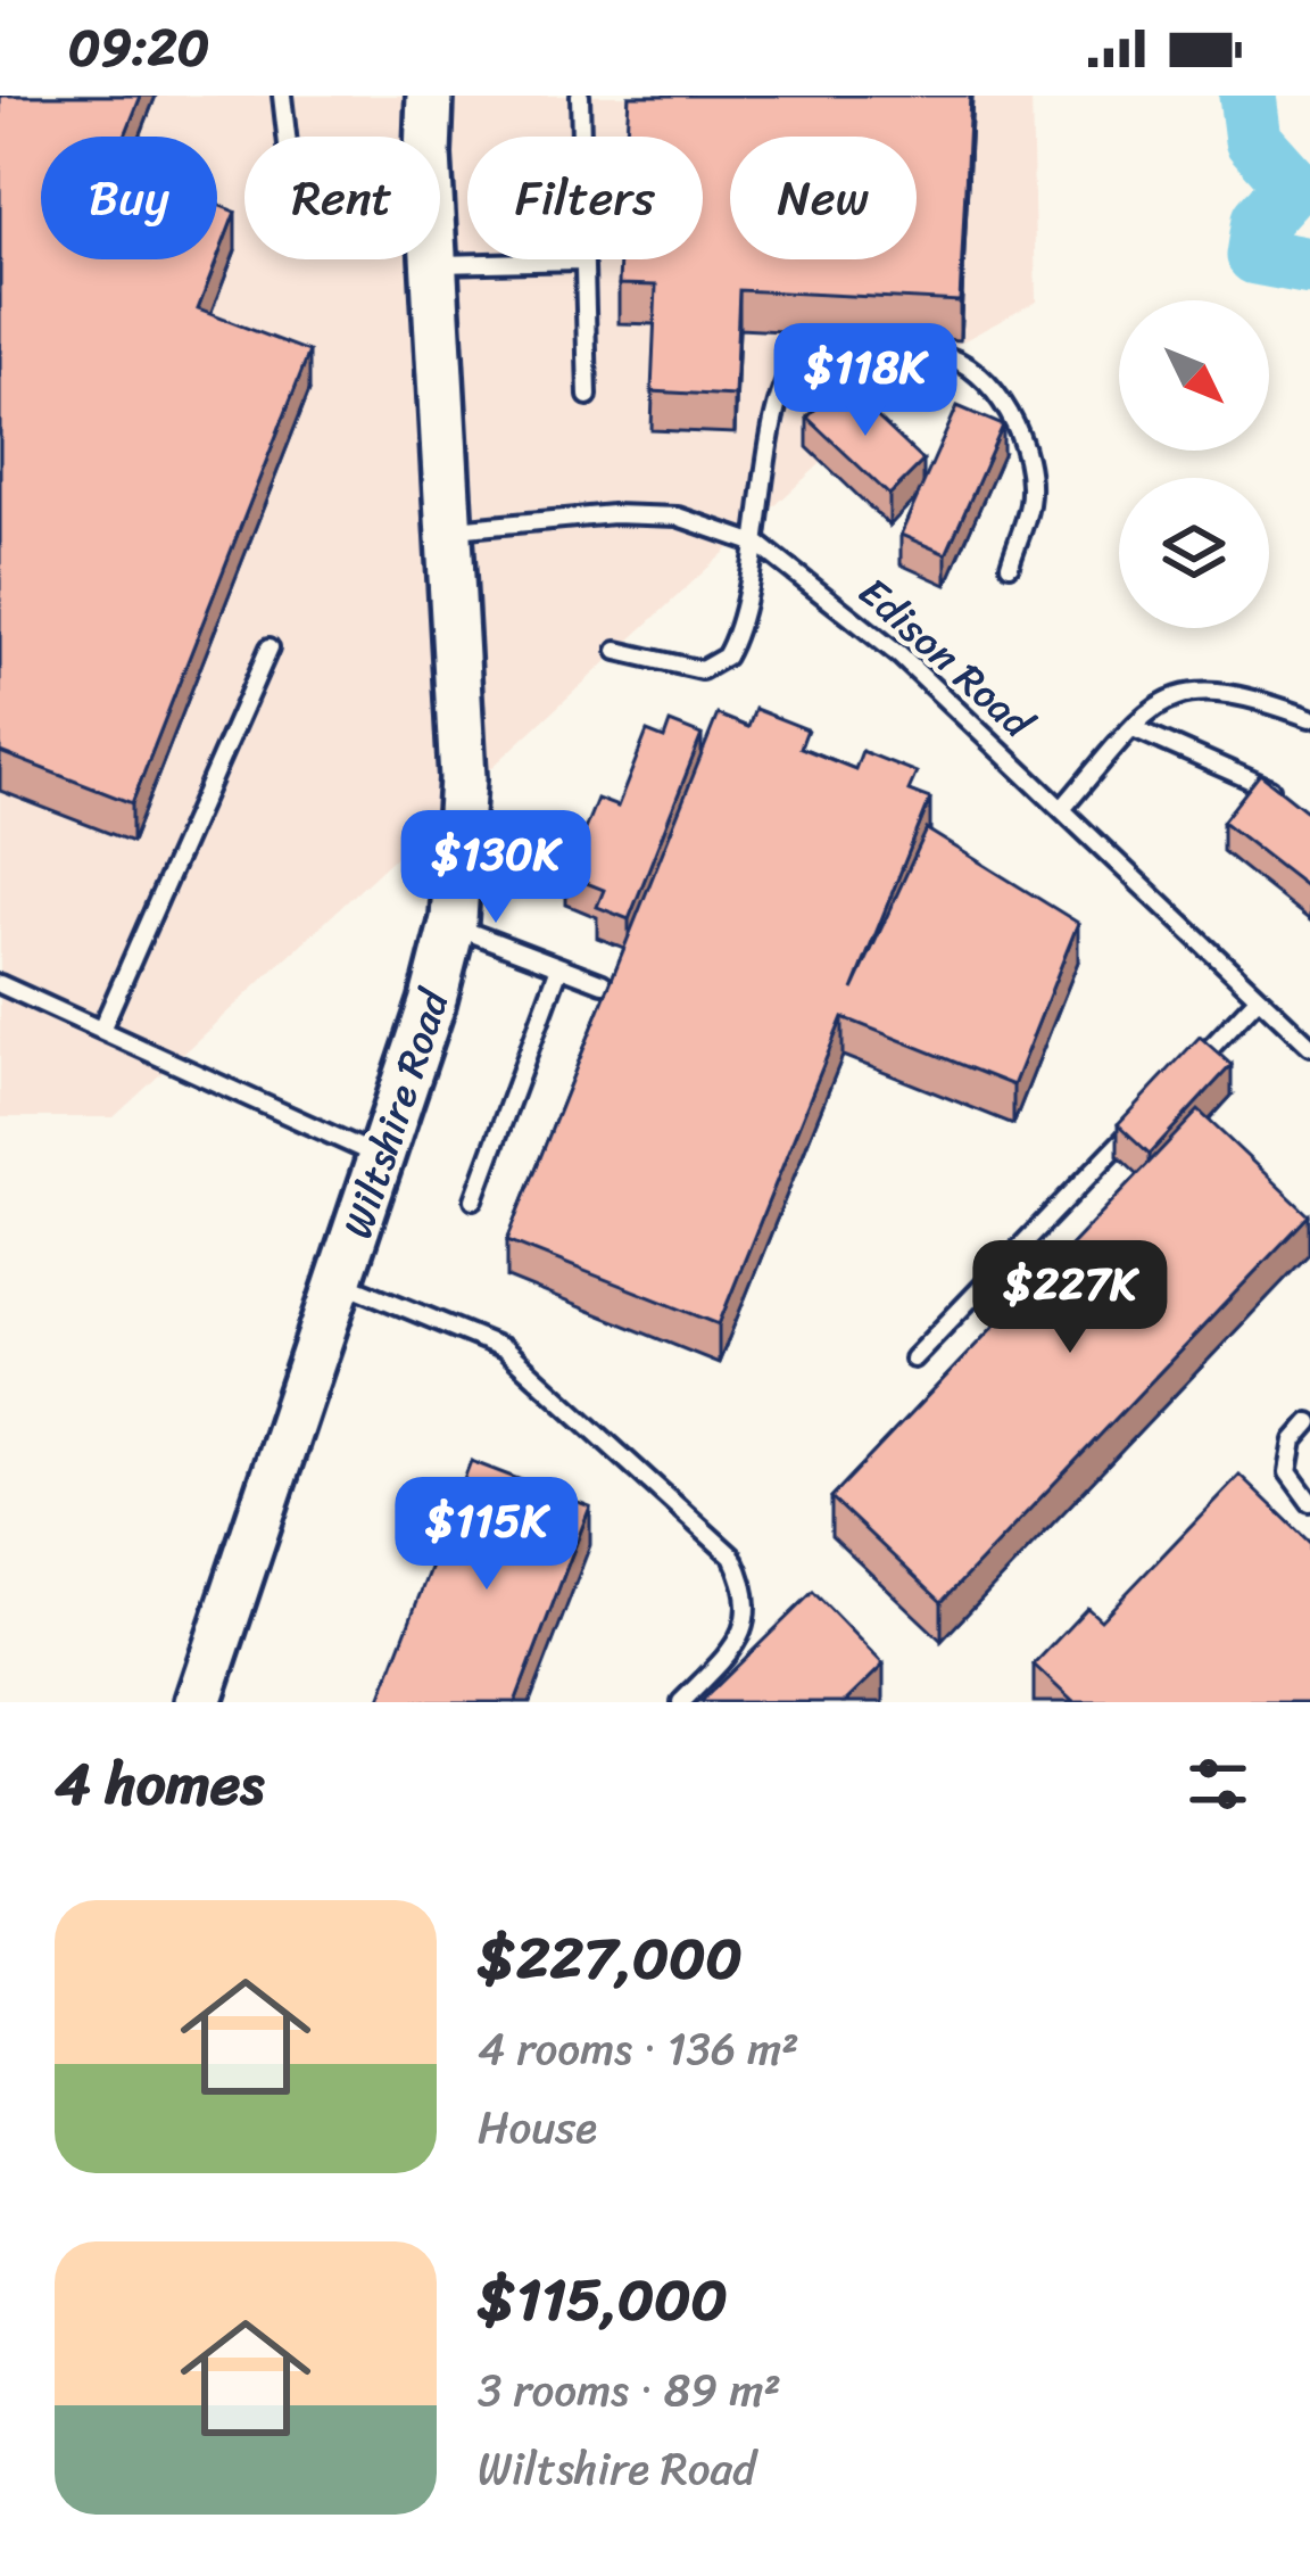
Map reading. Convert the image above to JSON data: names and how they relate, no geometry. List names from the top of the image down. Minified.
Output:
{"streets":{"street":["Wiltshire Road"],"lane":["Edison Road"]},"crossings":[["Edison Road","Wiltshire Road"]],"north":"bottom right","page":{"status":"09:20","chip":["Buy","Rent","Filters","New"],"price":["$118K","$130K","$227K","$115K"],"heading":"4 homes","list":[{"name":"$227,000","note":"4 rooms · 136 m² · House"},{"name":"$115,000","note":"3 rooms · 89 m² · Wiltshire Road"}]}}
